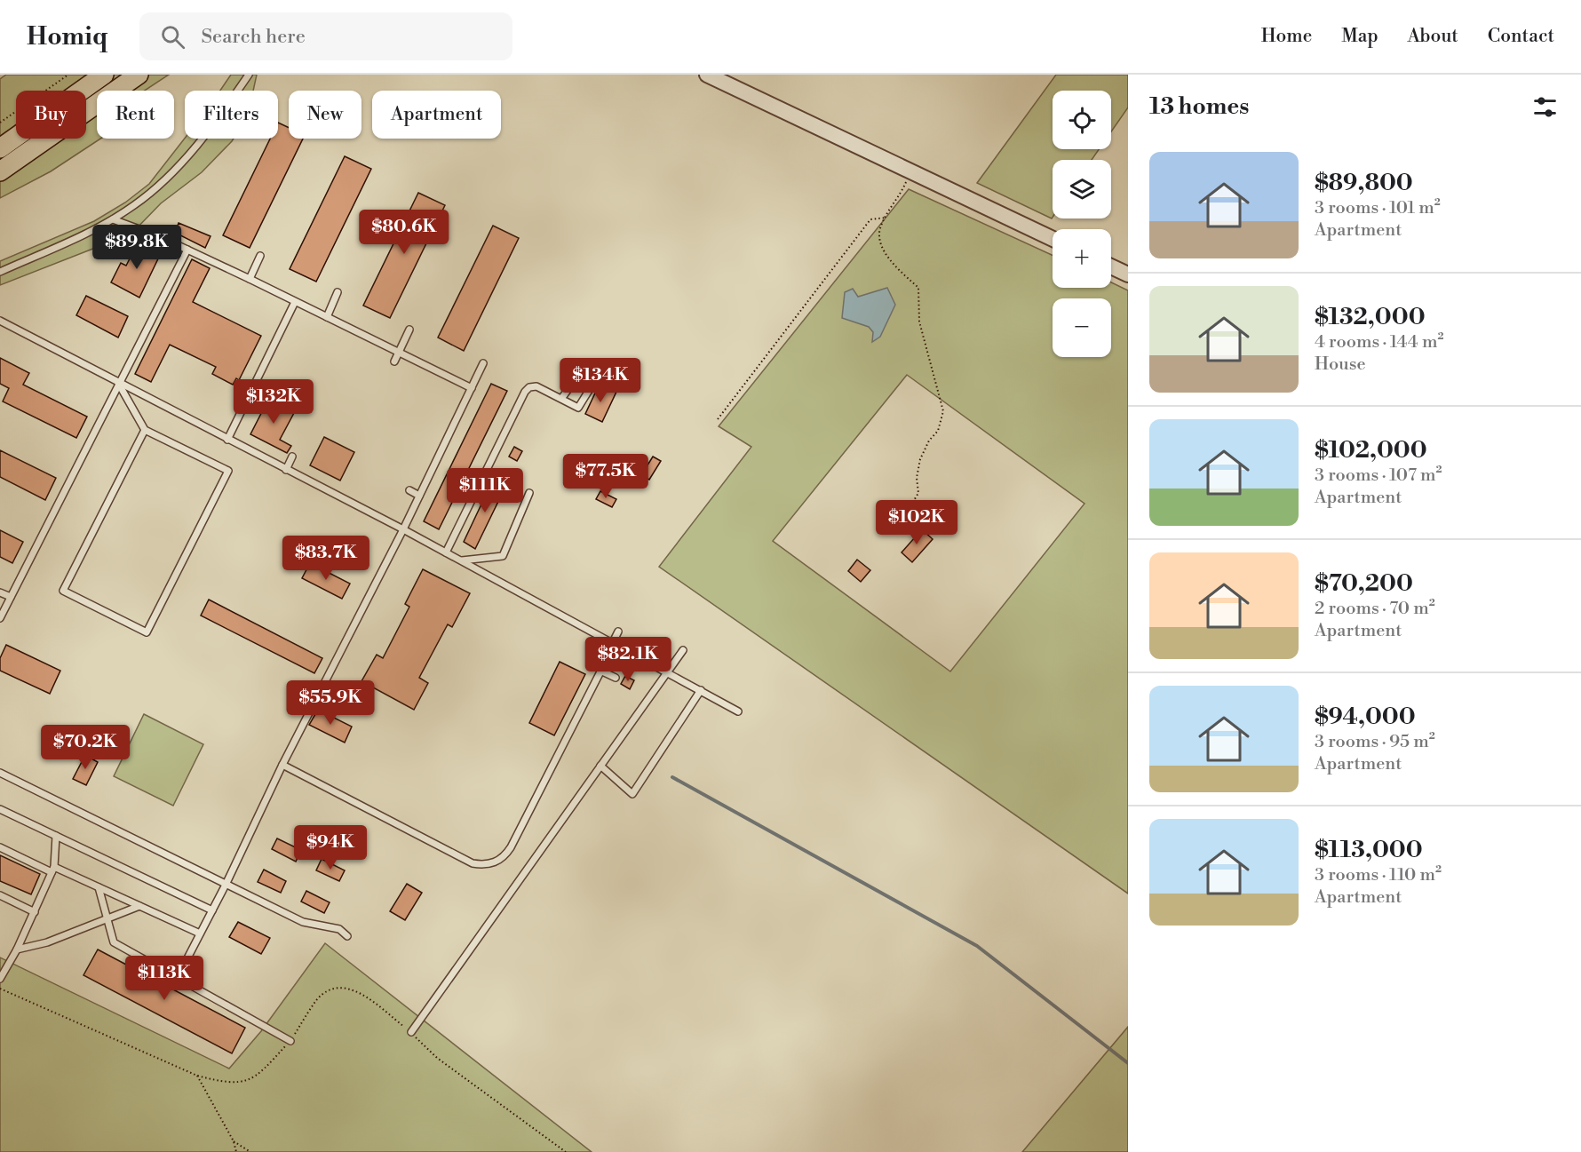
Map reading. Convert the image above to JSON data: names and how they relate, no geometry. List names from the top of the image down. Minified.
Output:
{"page":{"header":"Homiq","search":"Search here","nav":["Home","Map","About","Contact"],"heading":"13 homes","map_buttons":["+","−"],"chip":["Buy","Rent","Filters","New","Apartment"],"list":[{"name":"$89,800","note":"3 rooms · 101 m² · Apartment"},{"name":"$132,000","note":"4 rooms · 144 m² · House"},{"name":"$102,000","note":"3 rooms · 107 m² · Apartment"},{"name":"$70,200","note":"2 rooms · 70 m² · Apartment"},{"name":"$94,000","note":"3 rooms · 95 m² · Apartment"},{"name":"$113,000","note":"3 rooms · 110 m² · Apartment"}],"price":["$80.6K","$89.8K","$134K","$132K","$77.5K","$111K","$102K","$83.7K","$82.1K","$55.9K","$70.2K","$94K","$113K"]}}
